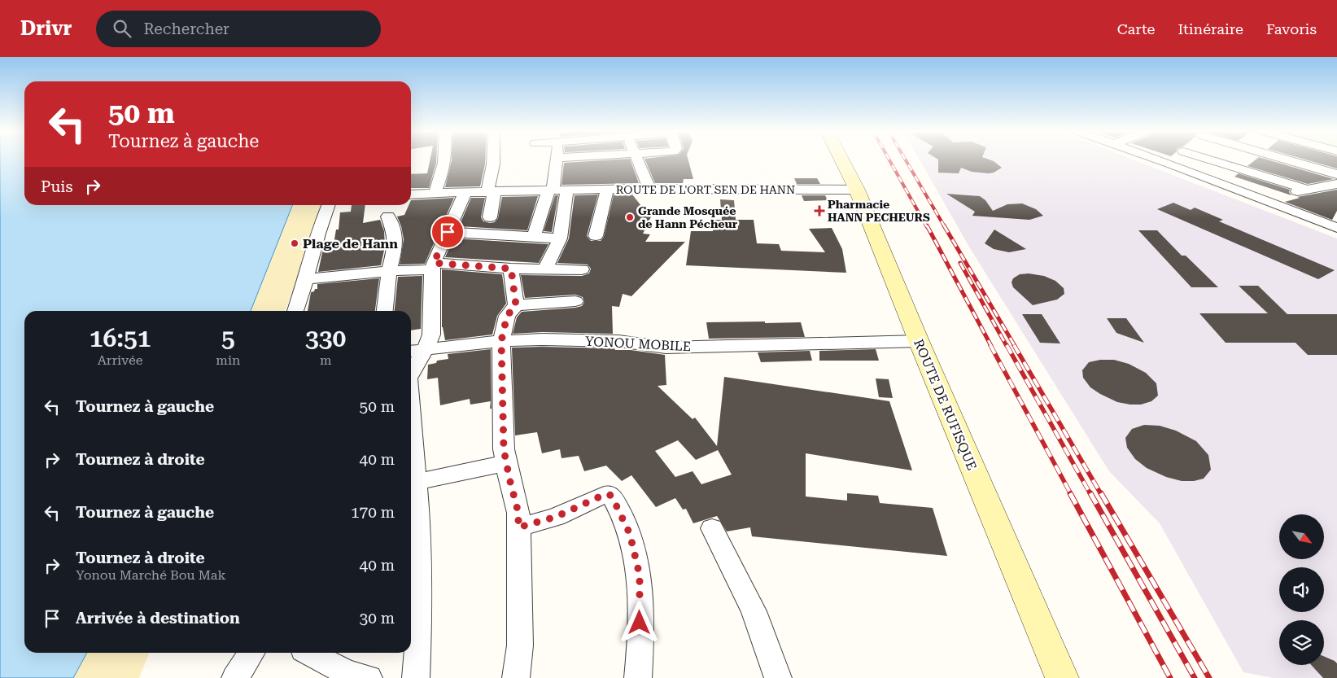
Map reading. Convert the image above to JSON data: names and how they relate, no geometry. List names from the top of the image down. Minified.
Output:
{"streets":{"main road":["ROUTE DE RUFISQUE"],"street":["ROUTE DE L'ORT SEN DE HANN","YONOU MOBILE"]},"crossings":[["ROUTE DE L'ORT SEN DE HANN","ROUTE DE RUFISQUE"],["YONOU MOBILE","ROUTE DE RUFISQUE"]],"places":{"health":["Pharmacie HANN PECHEURS"],"other":["Grande Mosquée de Hann Pécheur","Plage de Hann"]},"north":"bottom right","page":{"header":"Drivr","search":"Rechercher","nav":["Carte","Itinéraire","Favoris"],"turn":["50 m","Tournez à gauche"],"then":"Puis","eta":["16:51","Arrivée","5","min","330","m"],"list":[{"name":"Tournez à gauche","value":"50 m"},{"name":"Tournez à droite","value":"40 m"},{"name":"Tournez à gauche","value":"170 m"},{"name":"Tournez à droite","note":"Yonou Marché Bou Mak","value":"40 m"},{"name":"Arrivée à destination","value":"30 m"}]}}
